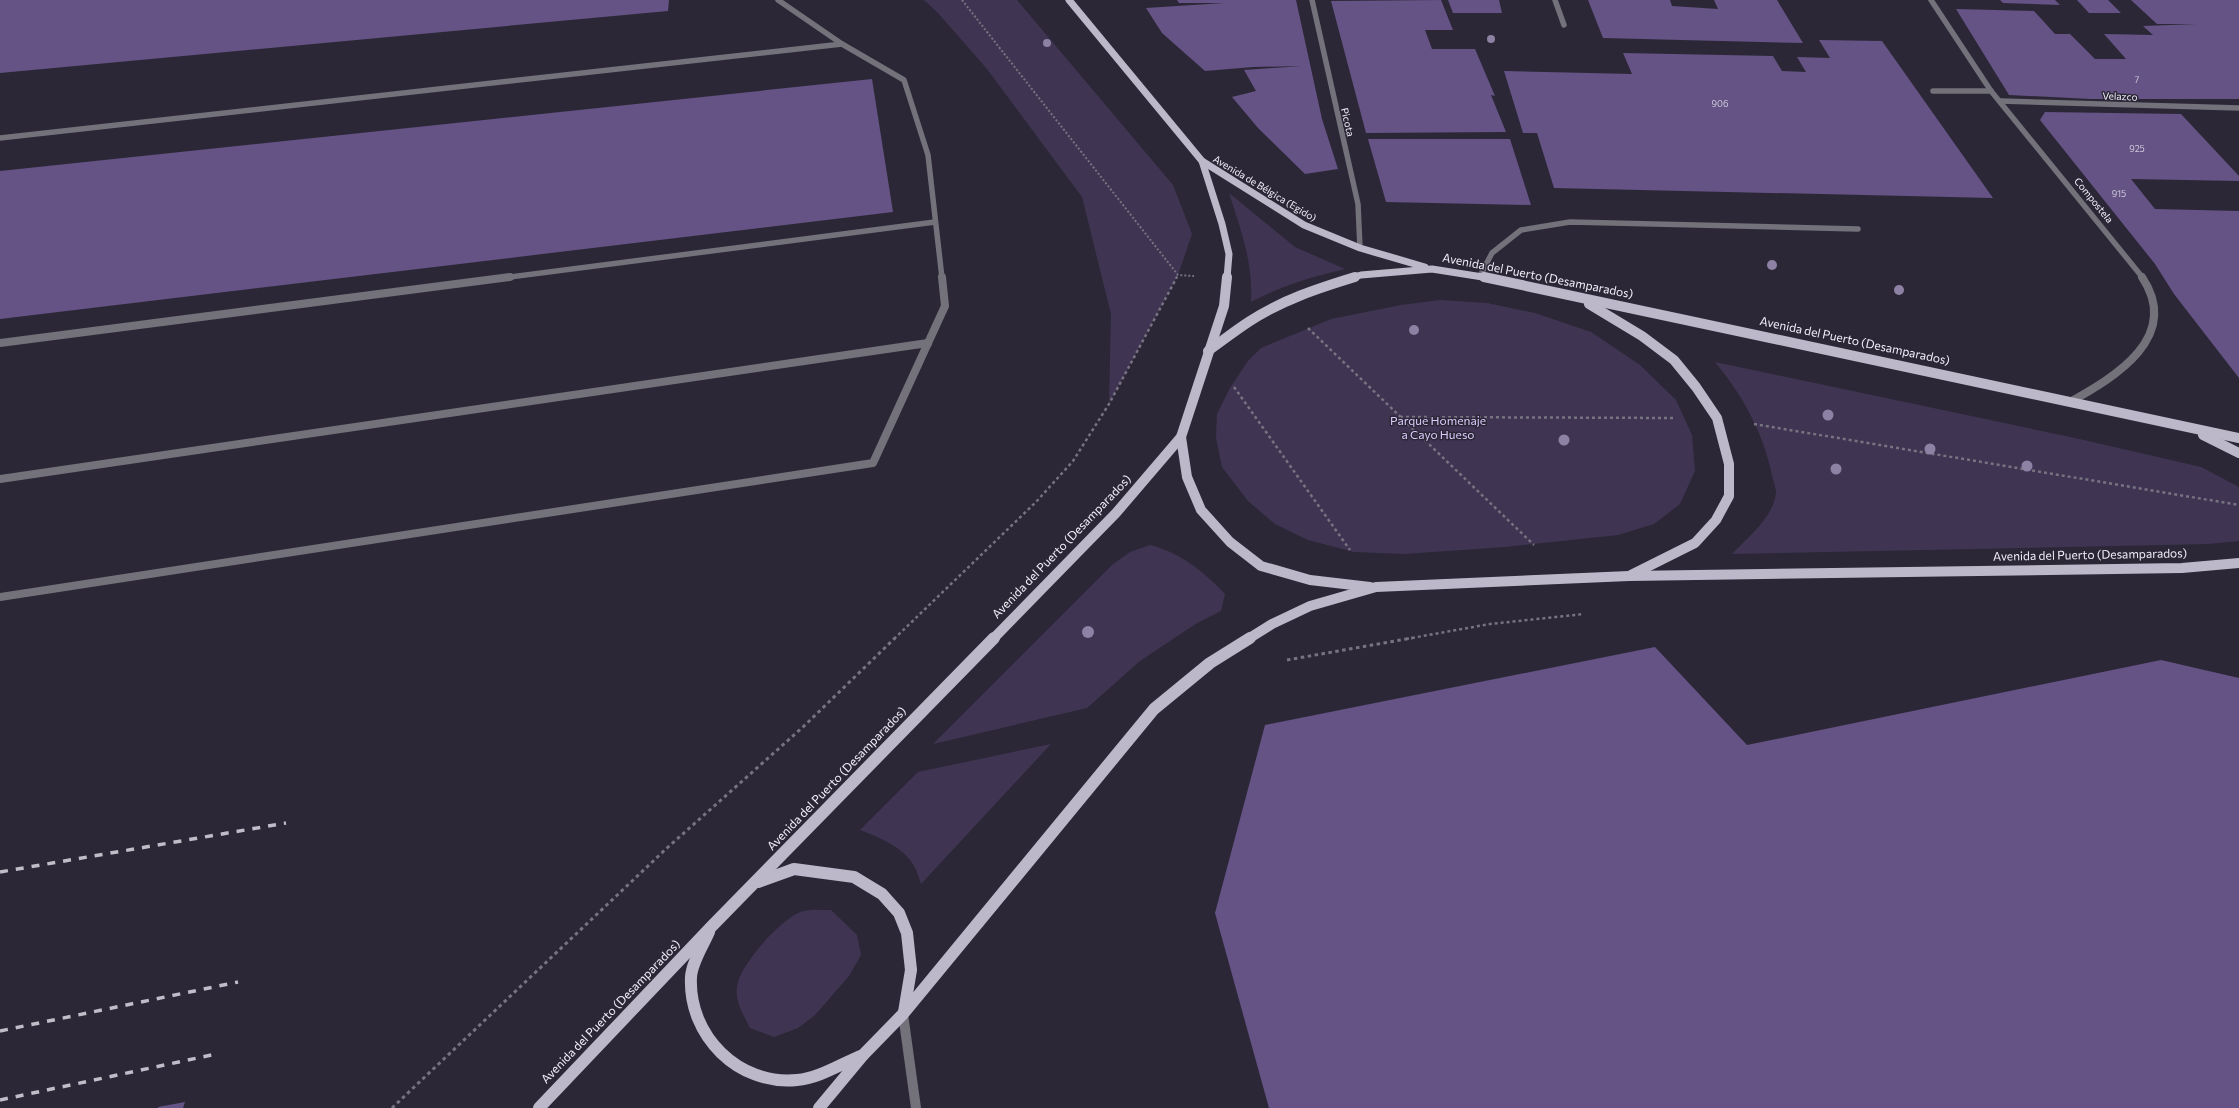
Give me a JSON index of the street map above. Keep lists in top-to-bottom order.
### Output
{
  "streets": {
    "main road": ["Avenida de Bélgica (Egido)", "Avenida del Puerto (Desamparados)"],
    "street": ["Velazco", "Picota", "Compostela"]
  },
  "crossings": [
    ["Velazco", "Compostela"],
    ["Picota", "Avenida de Bélgica (Egido)"],
    ["Avenida de Bélgica (Egido)", "Avenida del Puerto (Desamparados)"],
    ["Compostela", "Avenida del Puerto (Desamparados)"]
  ],
  "parks": ["Parque Homenaje a Cayo Hueso"],
  "house_numbers": [
    "7",
    "906",
    "925",
    "915"
  ]
}
